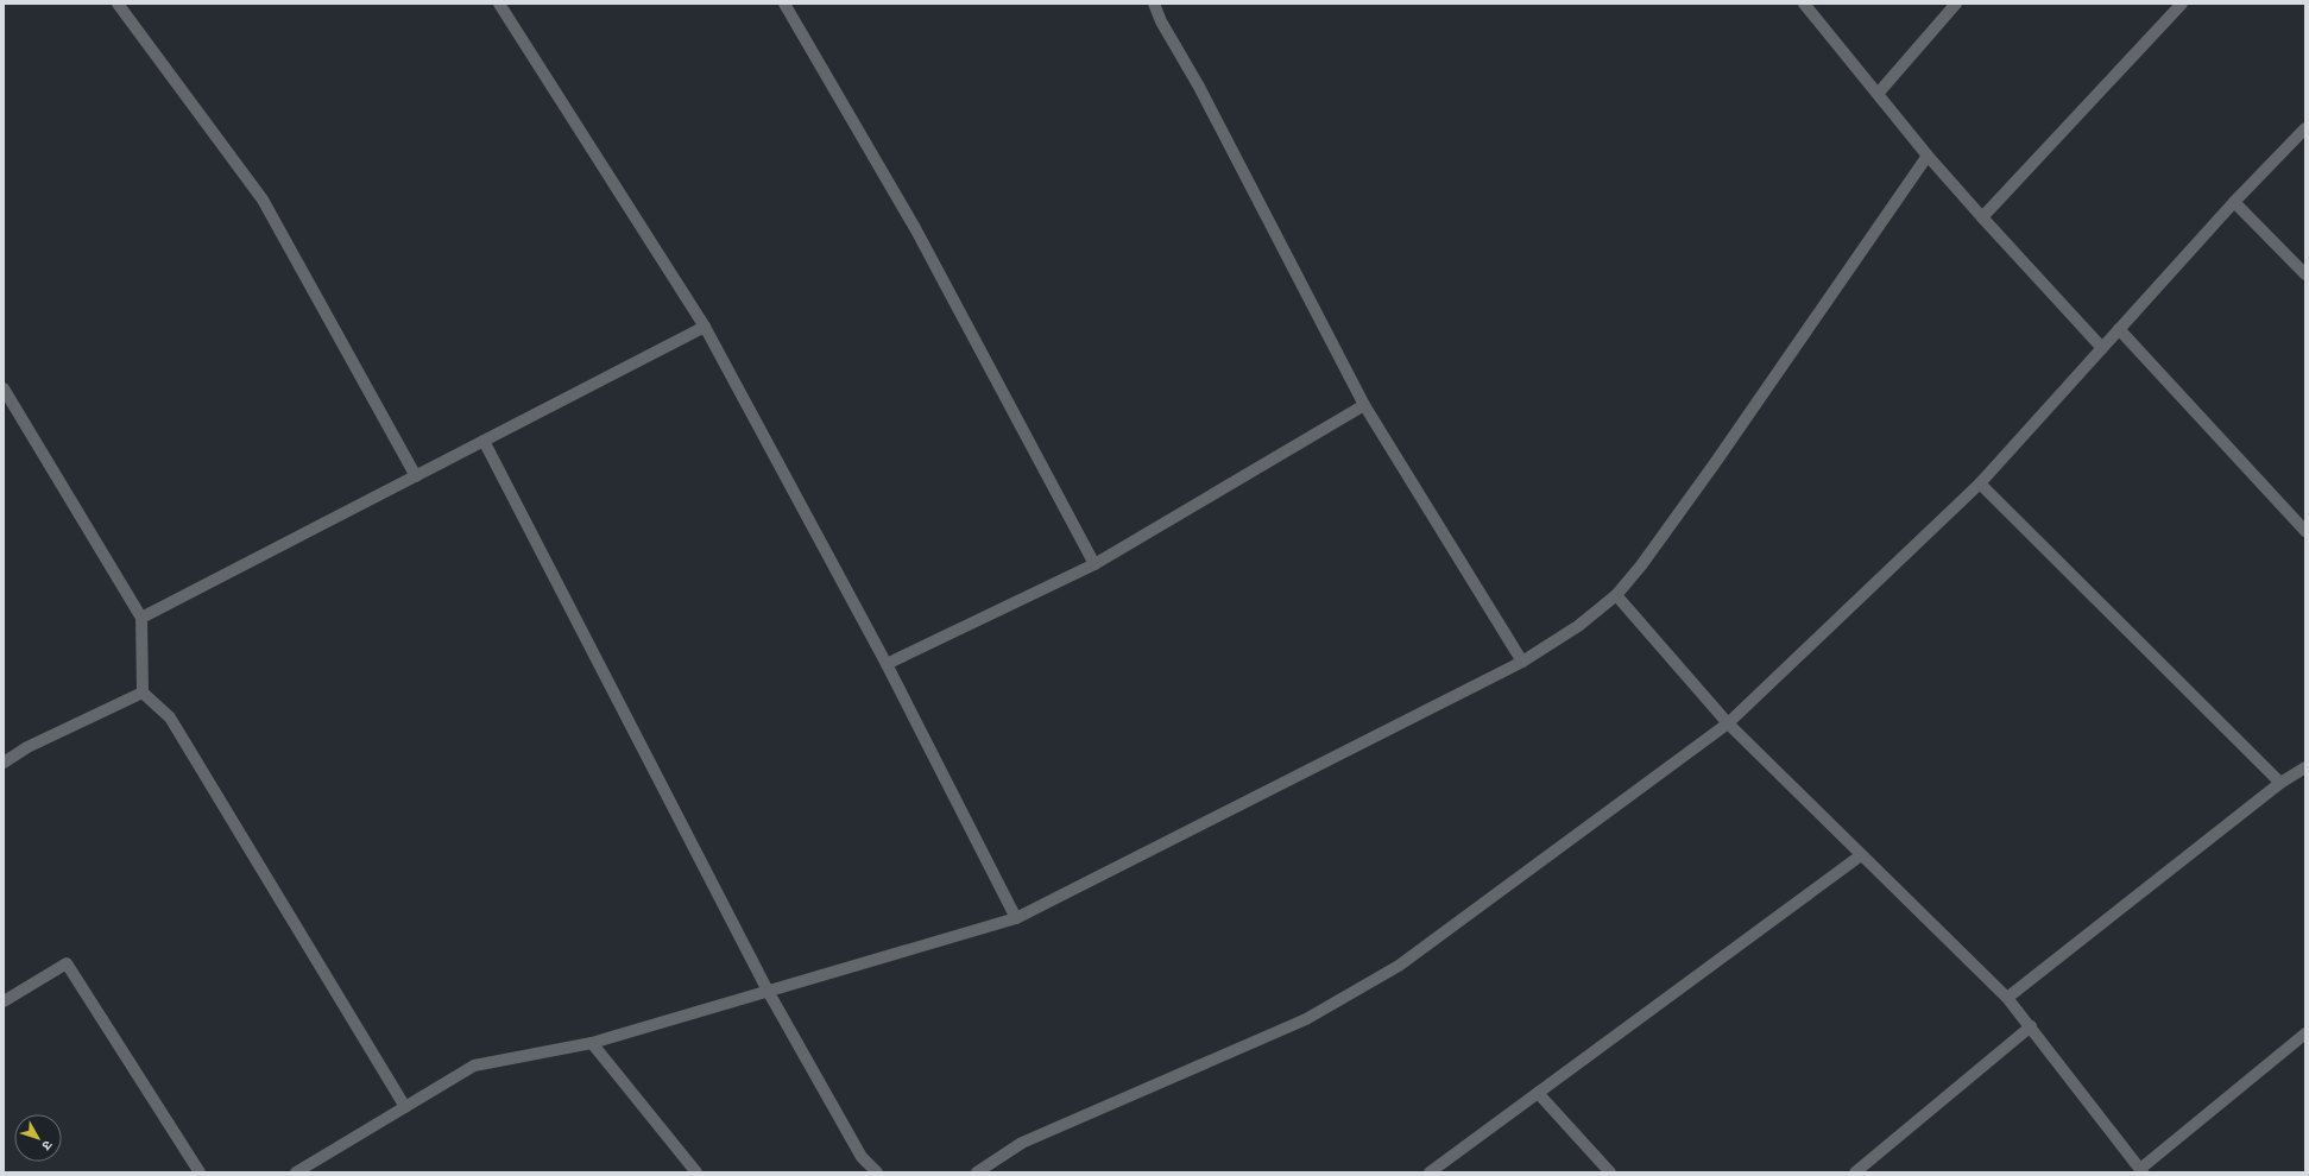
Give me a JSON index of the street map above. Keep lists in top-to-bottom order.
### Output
{
  "north": "bottom right"
}
